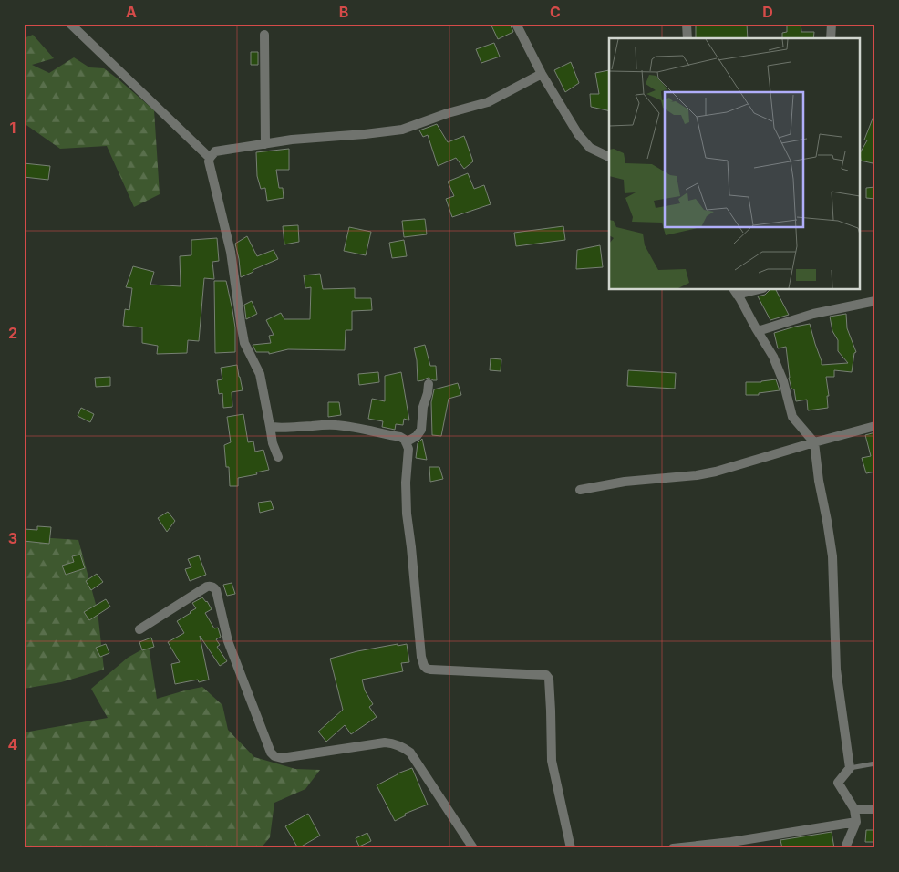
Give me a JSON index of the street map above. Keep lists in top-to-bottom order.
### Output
{
  "grid": {
    "columns": [
      "A",
      "B",
      "C",
      "D"
    ],
    "rows": [
      "1",
      "2",
      "3",
      "4"
    ]
  }
}
